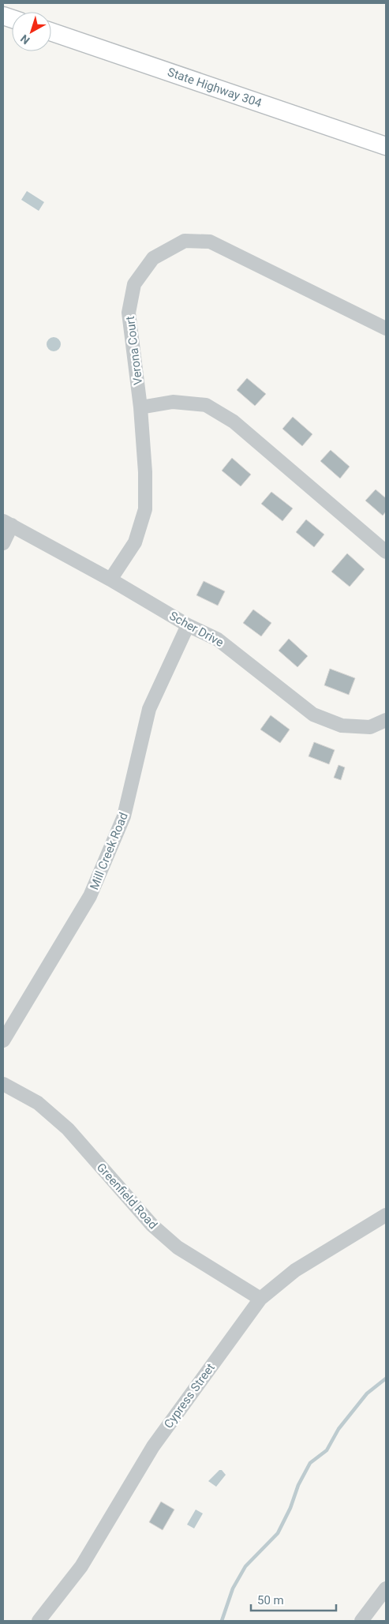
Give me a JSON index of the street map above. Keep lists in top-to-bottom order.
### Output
{
  "streets": {
    "main road": ["State Highway 304"],
    "street": [
      "Verona Court",
      "Scher Drive",
      "Mill Creek Road",
      "Greenfield Road",
      "Cypress Street"
    ]
  },
  "crossings": [
    ["Verona Court", "Scher Drive"],
    ["Scher Drive", "Mill Creek Road"],
    ["Greenfield Road", "Cypress Street"]
  ],
  "scale_bar": "50 m",
  "north": "bottom left"
}
